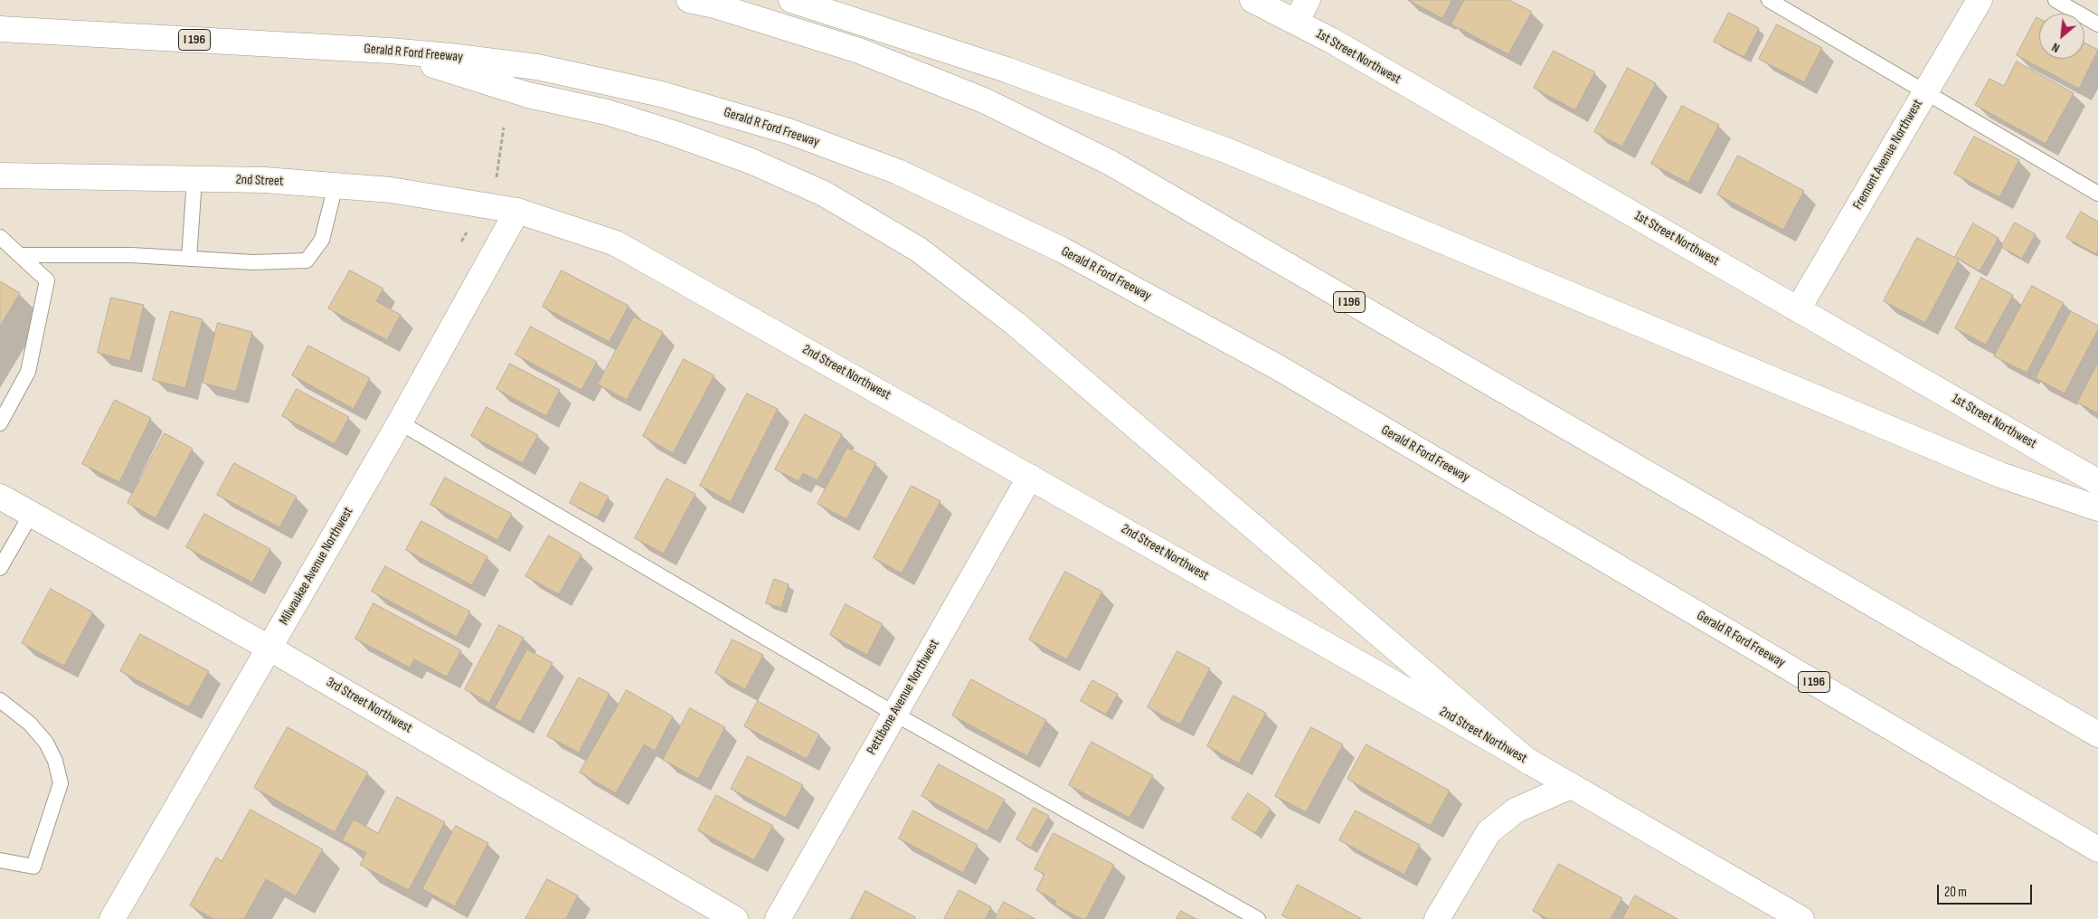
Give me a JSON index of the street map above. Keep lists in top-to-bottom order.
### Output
{
  "streets": {
    "main road": [
      "I 196",
      "Gerald R Ford Freeway",
      "1st Street Northwest",
      "Fremont Avenue Northwest",
      "2nd Street",
      "2nd Street Northwest",
      "Milwaukee Avenue Northwest",
      "Pettibone Avenue Northwest",
      "3rd Street Northwest"
    ]
  },
  "crossings": [
    ["1st Street Northwest", "Fremont Avenue Northwest"],
    ["2nd Street", "2nd Street Northwest"],
    ["2nd Street", "Milwaukee Avenue Northwest"],
    ["2nd Street Northwest", "Milwaukee Avenue Northwest"],
    ["2nd Street Northwest", "Pettibone Avenue Northwest"],
    ["Milwaukee Avenue Northwest", "3rd Street Northwest"]
  ],
  "scale_bar": "20 m",
  "north": "bottom left"
}
